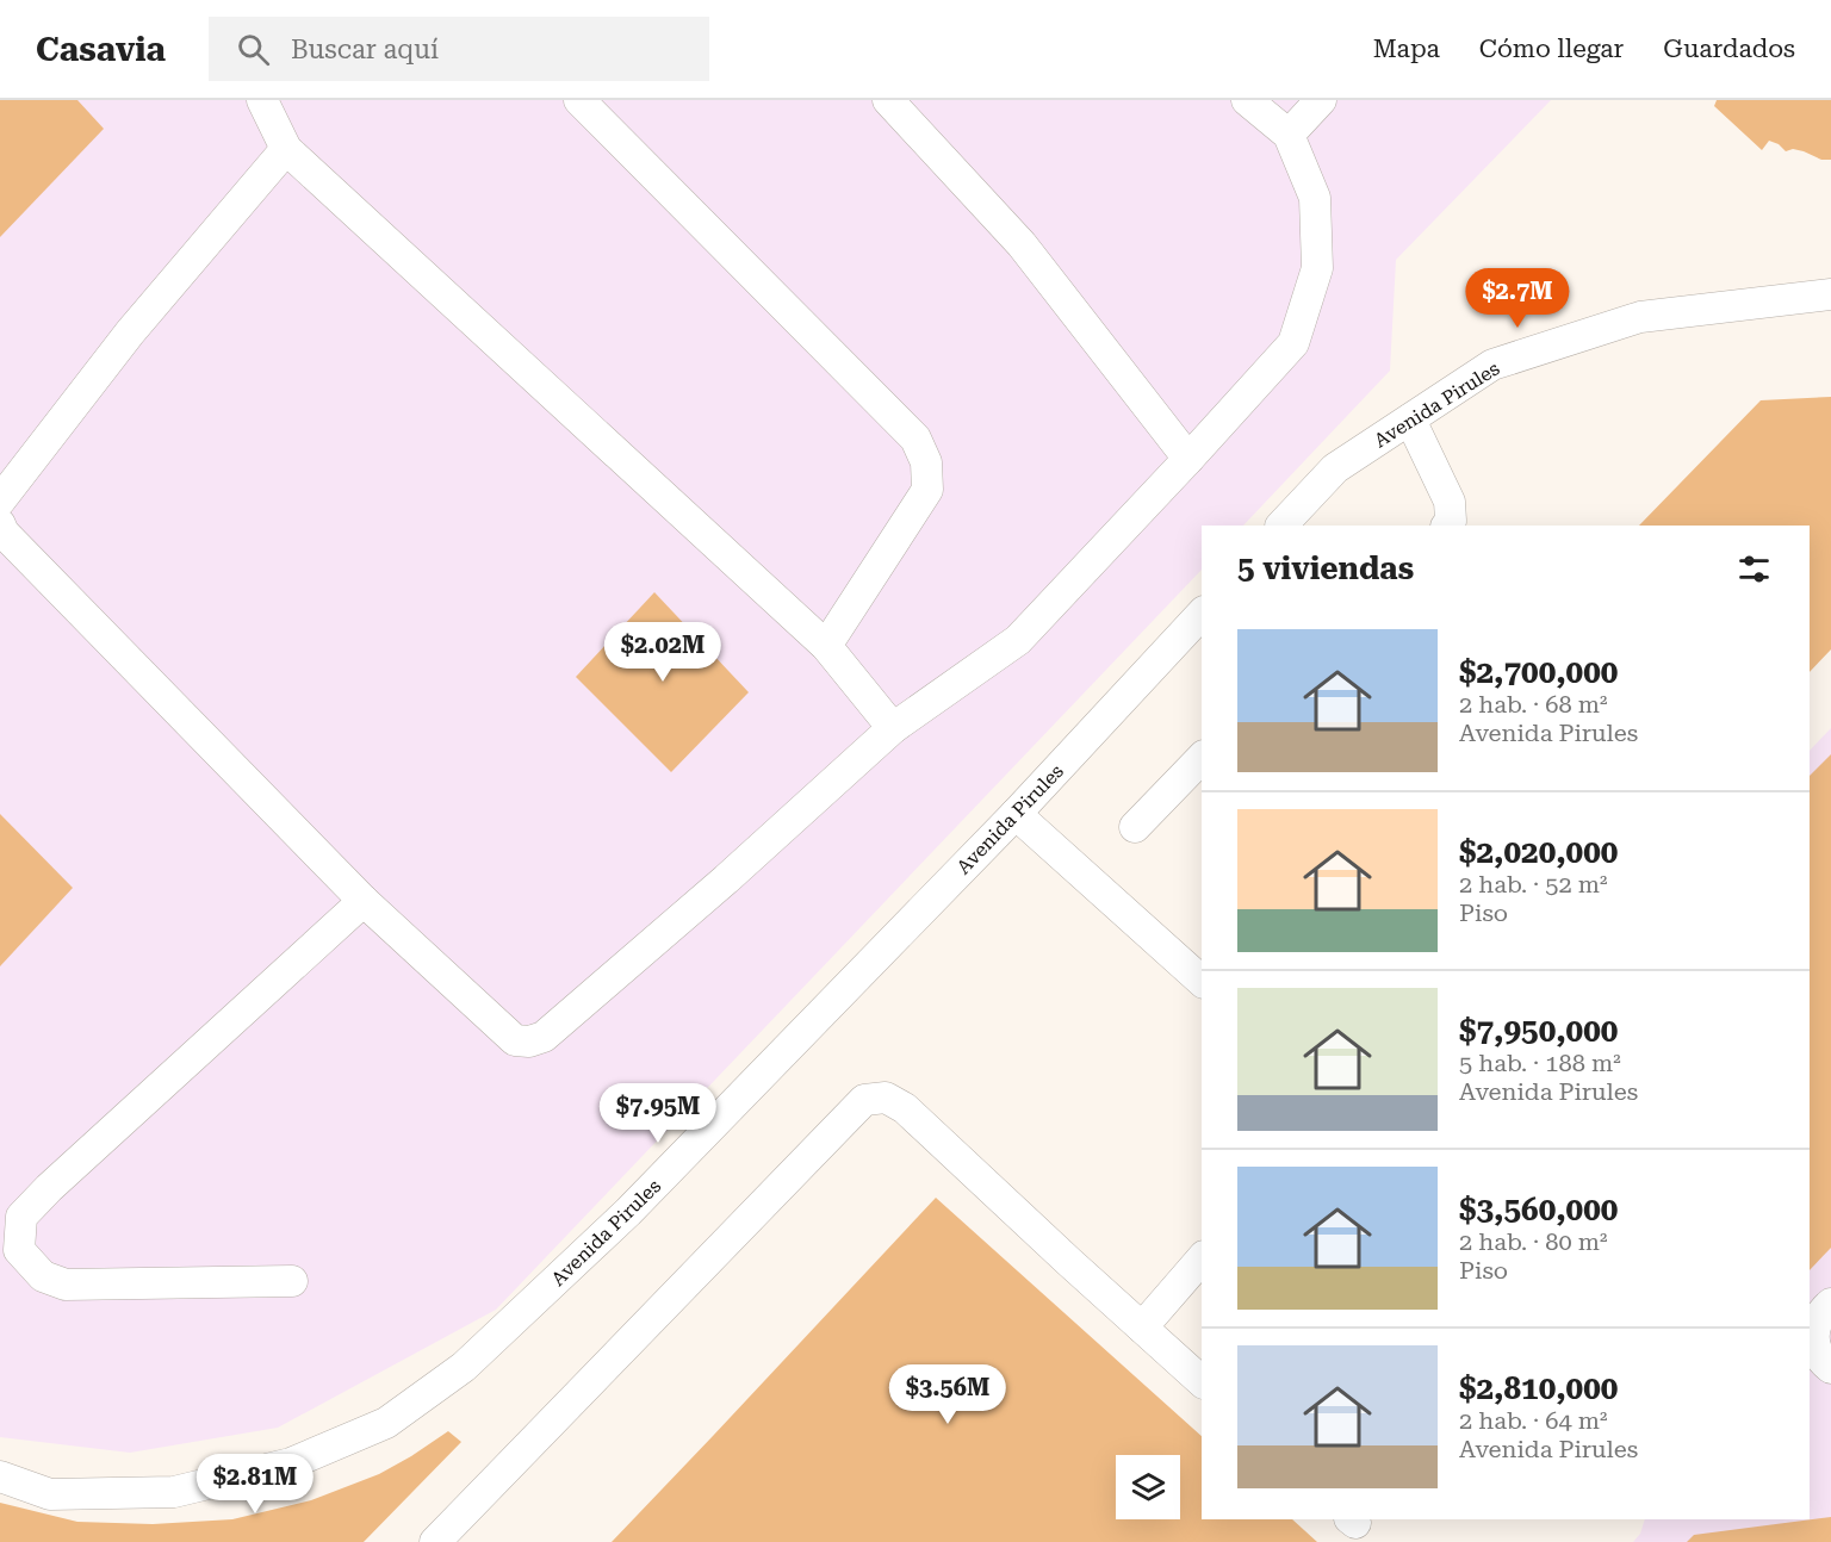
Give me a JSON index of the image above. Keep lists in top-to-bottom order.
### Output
{
  "streets": {
    "street": ["Avenida Pirules"]
  },
  "page": {
    "header": "Casavia",
    "search": "Buscar aquí",
    "nav": ["Mapa", "Cómo llegar", "Guardados"],
    "price": [
      "$2.7M",
      "$2.02M",
      "$7.95M",
      "$3.56M",
      "$2.81M"
    ],
    "heading": "5 viviendas",
    "list": [
      {
        "name": "$2,700,000",
        "note": "2 hab. · 68 m² · Avenida Pirules"
      },
      {
        "name": "$2,020,000",
        "note": "2 hab. · 52 m² · Piso"
      },
      {
        "name": "$7,950,000",
        "note": "5 hab. · 188 m² · Avenida Pirules"
      },
      {
        "name": "$3,560,000",
        "note": "2 hab. · 80 m² · Piso"
      },
      {
        "name": "$2,810,000",
        "note": "2 hab. · 64 m² · Avenida Pirules"
      }
    ]
  }
}
